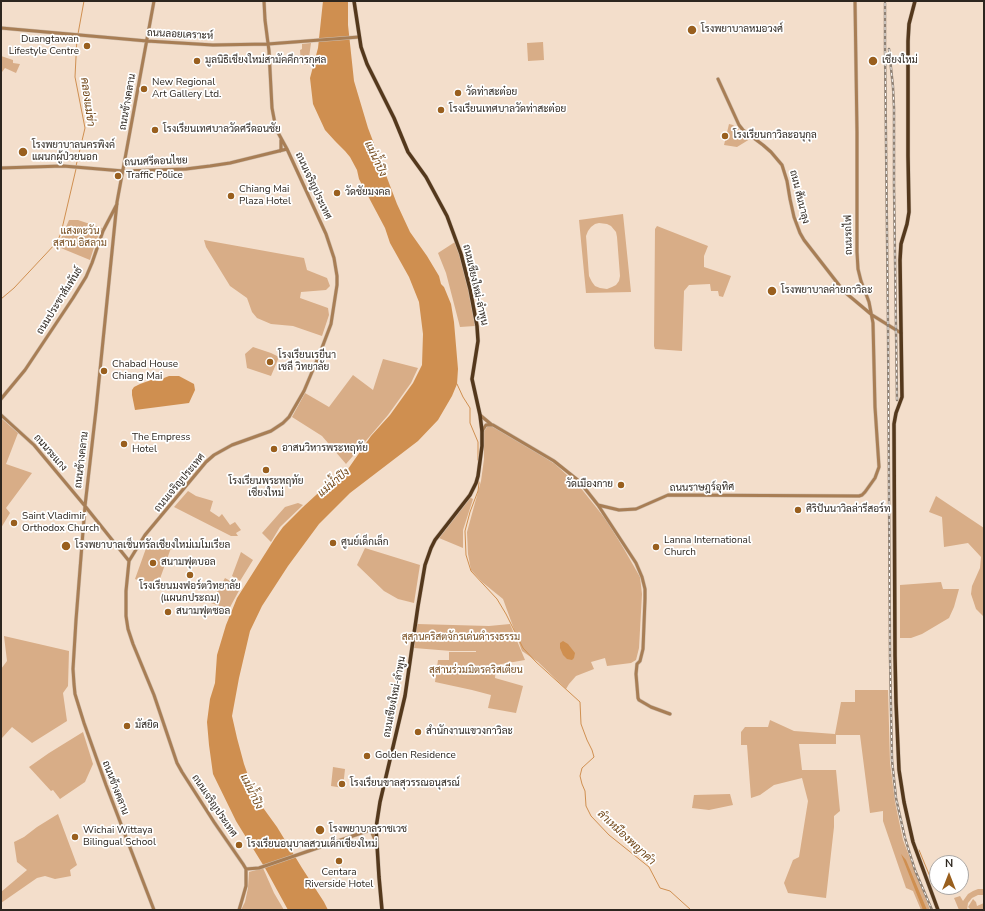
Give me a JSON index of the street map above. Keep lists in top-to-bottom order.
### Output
{
  "streets": {
    "main road": ["ถนนเชียงใหม่-ลำพูน"],
    "street": [
      "ถนนลอยเคราะห์",
      "ถนนช้างคลาน",
      "ถนนศรีดอนไชย",
      "ถนนเจริญประเทศ",
      "ถนน สันนาลุง",
      "ถนนรถไฟ",
      "ถนนประชาสัมพันธ์",
      "ถนนระแกง",
      "ถนนราษฎร์อุทิศ"
    ]
  },
  "crossings": [
    ["ถนนลอยเคราะห์", "ถนนช้างคลาน"],
    ["ถนนลอยเคราะห์", "ถนนเจริญประเทศ"],
    ["ถนนลอยเคราะห์", "ถนนเชียงใหม่-ลำพูน"],
    ["ถนนช้างคลาน", "ถนนศรีดอนไชย"],
    ["ถนนช้างคลาน", "ถนนประชาสัมพันธ์"],
    ["ถนนช้างคลาน", "ถนนระแกง"],
    ["ถนนศรีดอนไชย", "ถนนเจริญประเทศ"],
    ["ถนนเจริญประเทศ", "ถนนระแกง"],
    ["ถนน สันนาลุง", "ถนนรถไฟ"],
    ["ถนนรถไฟ", "ถนนราษฎร์อุทิศ"]
  ],
  "water": ["คลองแม่ข่า", "แม่น้ำปิง", "ลำเหมืองพญาคำ"],
  "parks": ["แสงตะวัน สุสาน อิสลาม", "สุสานคริสตจักรเด่นดำรงธรรม", "สุสานร่วมมิตรคริสเตียน"],
  "places": [
    "โรงพยาบาลหมอวงศ์",
    "Duangtawan Lifestyle Centre",
    "มูลนิธิเชียงใหม่สามัคคีการกุศล",
    "เชียงใหม่",
    "New Regional Art Gallery Ltd.",
    "วัดท่าสะต๋อย",
    "โรงเรียนเทศบาลวัดท่าสะต๋อย",
    "โรงเรียนเทศบาลวัดศรีดอนชัย",
    "โรงเรียนกาวิละอนุกุล",
    "โรงพยาบาลนครพิงค์ แผนกผู้ป่วยนอก",
    "Traffic Police",
    "วัดชัยมงคล",
    "Chiang Mai Plaza Hotel",
    "โรงพยาบาลค่ายกาวิละ",
    "โรงเรียนเรยีนา เชลี วิทยาลัย",
    "Chabad House Chiang Mai",
    "The Empress Hotel",
    "อาสนวิหารพระหฤทัย",
    "โรงเรียนพระหฤทัย เชียงใหม่",
    "วัดเมืองกาย",
    "ศิริปันนาวิลล่ารีสอร์ท",
    "Saint Vladimir Orthodox Church",
    "ศูนย์เด็กเล็ก",
    "โรงพยาบาลเซ็นทรัลเชียงใหม่เมโมเรียล",
    "Lanna International Church",
    "สนามฟุตบอล",
    "โรงเรียนมงฟอร์ตวิทยาลัย (แผนกประถม)",
    "สนามฟุตซอล",
    "มัสยิด",
    "สำนักงานแขวงกาวิละ",
    "Golden Residence",
    "โรงเรียนขาลสุวรรณอนุสรณ์",
    "โรงพยาบาลราชเวช",
    "Wichai Wittaya Bilingual School",
    "โรงเรียนอนุบาลสวนเด็กเชียงใหม่",
    "Centara Riverside Hotel"
  ],
  "north": "top"
}
